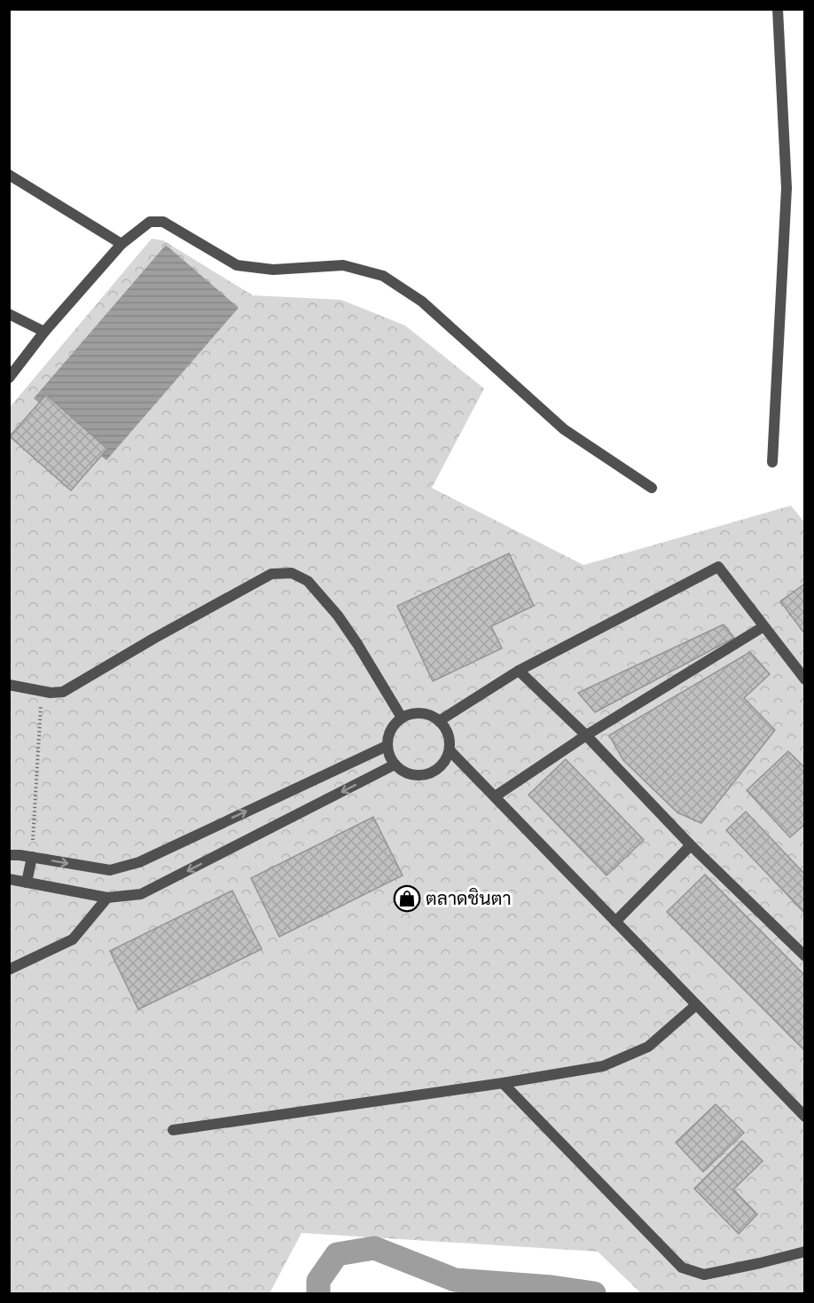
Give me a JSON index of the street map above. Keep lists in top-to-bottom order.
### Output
{
  "places": {
    "shop": ["ตลาดชินตา"]
  }
}
